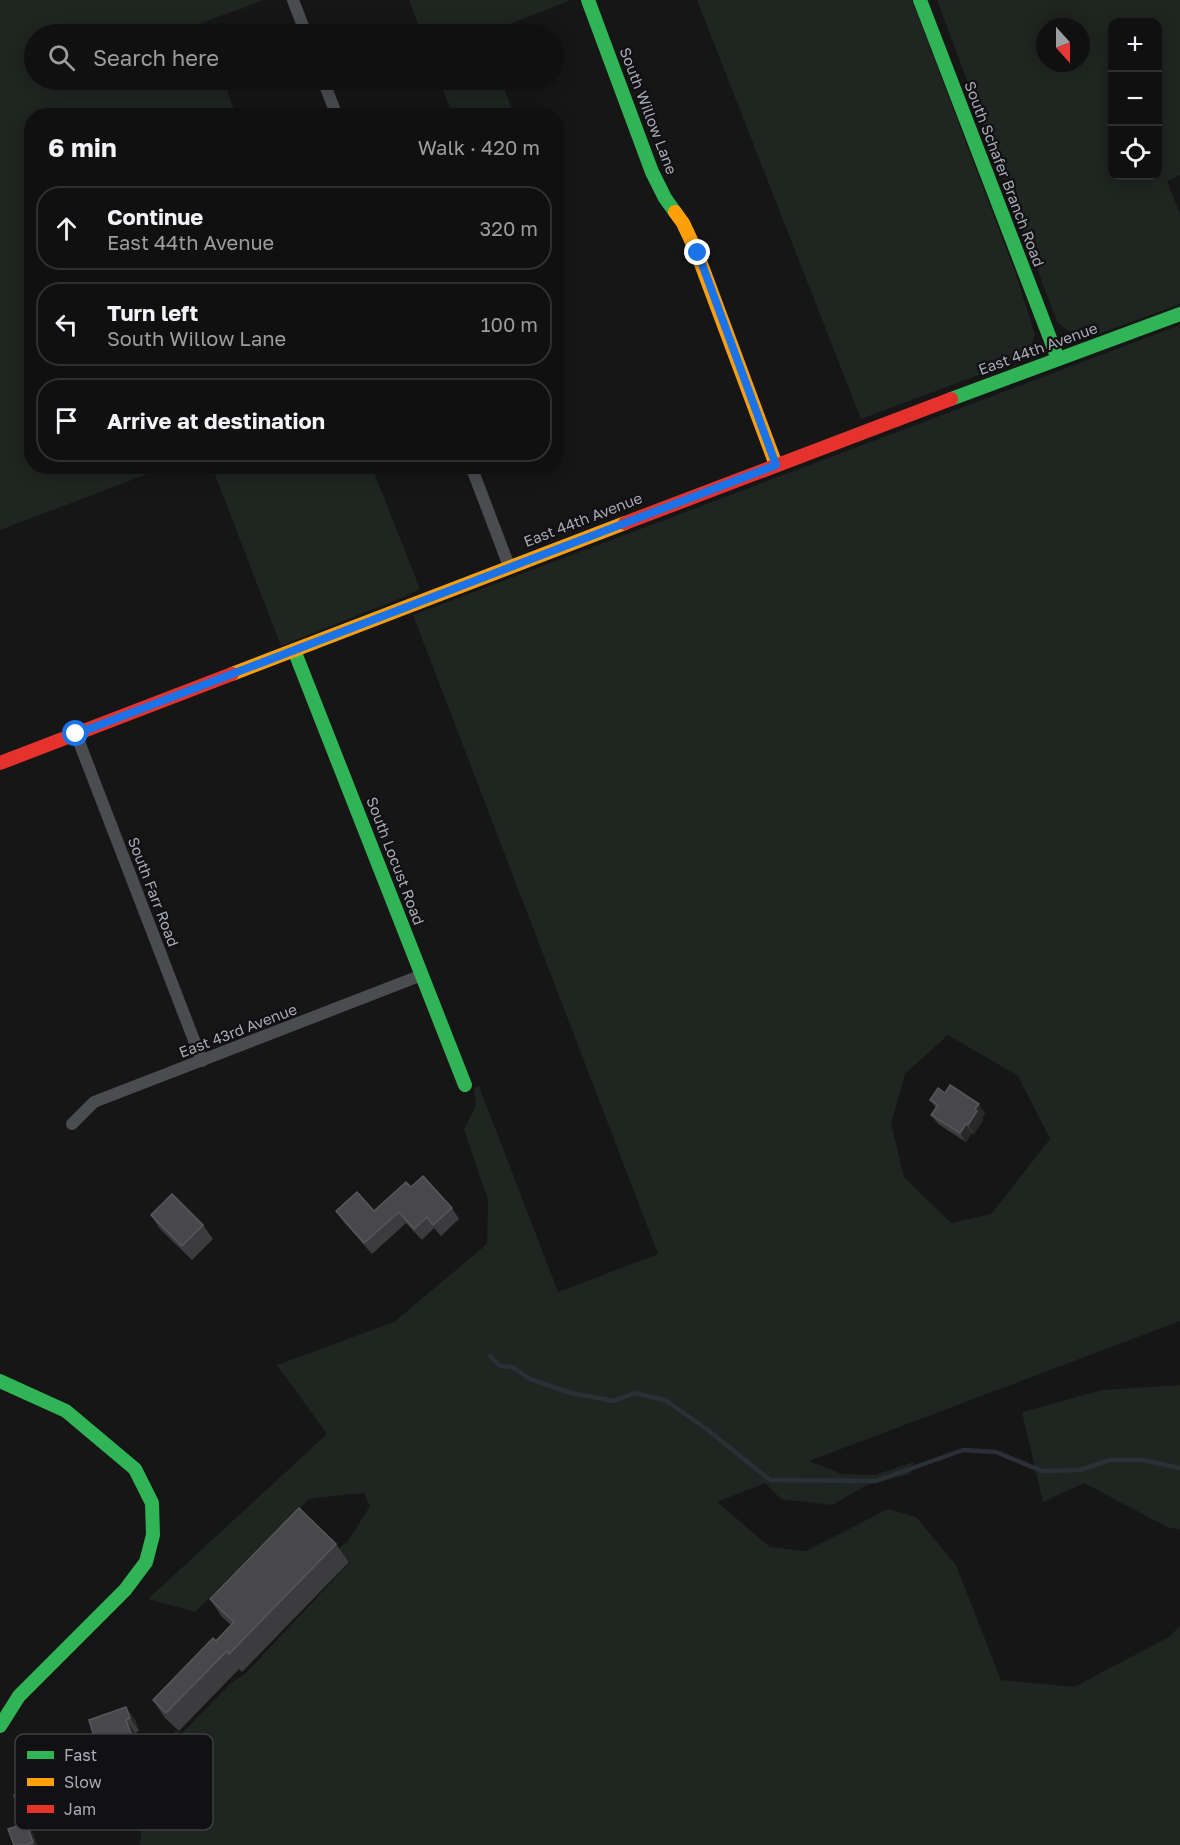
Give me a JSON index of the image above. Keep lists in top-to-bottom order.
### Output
{
  "streets": {
    "street": [
      "South Willow Lane",
      "South Schafer Branch Road",
      "East 44th Avenue",
      "South Locust Road",
      "South Farr Road",
      "East 43rd Avenue"
    ]
  },
  "crossings": [
    ["South Willow Lane", "East 44th Avenue"],
    ["South Schafer Branch Road", "East 44th Avenue"],
    ["East 44th Avenue", "South Locust Road"],
    ["East 44th Avenue", "South Farr Road"],
    ["South Locust Road", "East 43rd Avenue"],
    ["South Farr Road", "East 43rd Avenue"]
  ],
  "legend": ["Fast", "Slow", "Jam"],
  "north": "bottom",
  "page": {
    "map_buttons": ["+", "−"],
    "search": "Search here",
    "heading": ["6 min", "Walk · 420 m"],
    "list": [
      ["Continue", "East 44th Avenue", "320 m"],
      ["Turn left", "South Willow Lane", "100 m"],
      "Arrive at destination"
    ]
  }
}
